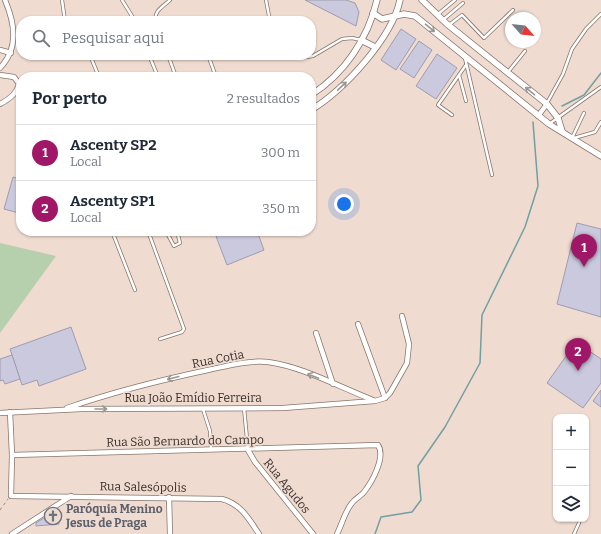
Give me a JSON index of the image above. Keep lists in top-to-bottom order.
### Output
{
  "streets": {
    "street": [
      "Rua Cotia",
      "Rua João Emídio Ferreira",
      "Rua São Bernardo do Campo",
      "Rua Agudos",
      "Rua Salesópolis"
    ]
  },
  "crossings": [
    ["Rua Cotia", "Rua João Emídio Ferreira"],
    ["Rua São Bernardo do Campo", "Rua Agudos"]
  ],
  "one_way": ["Rua Cotia", "Rua João Emídio Ferreira"],
  "places": {
    "church": ["Paróquia Menino Jesus de Praga"]
  },
  "north": "bottom right",
  "page": {
    "search": "Pesquisar aqui",
    "heading": ["Por perto", "2 resultados"],
    "list": [
      {
        "mark": "1",
        "name": "Ascenty SP2",
        "note": "Local",
        "value": "300 m"
      },
      {
        "mark": "2",
        "name": "Ascenty SP1",
        "note": "Local",
        "value": "350 m"
      }
    ],
    "pins": ["1", "2"],
    "map_buttons": ["+", "−"]
  }
}
